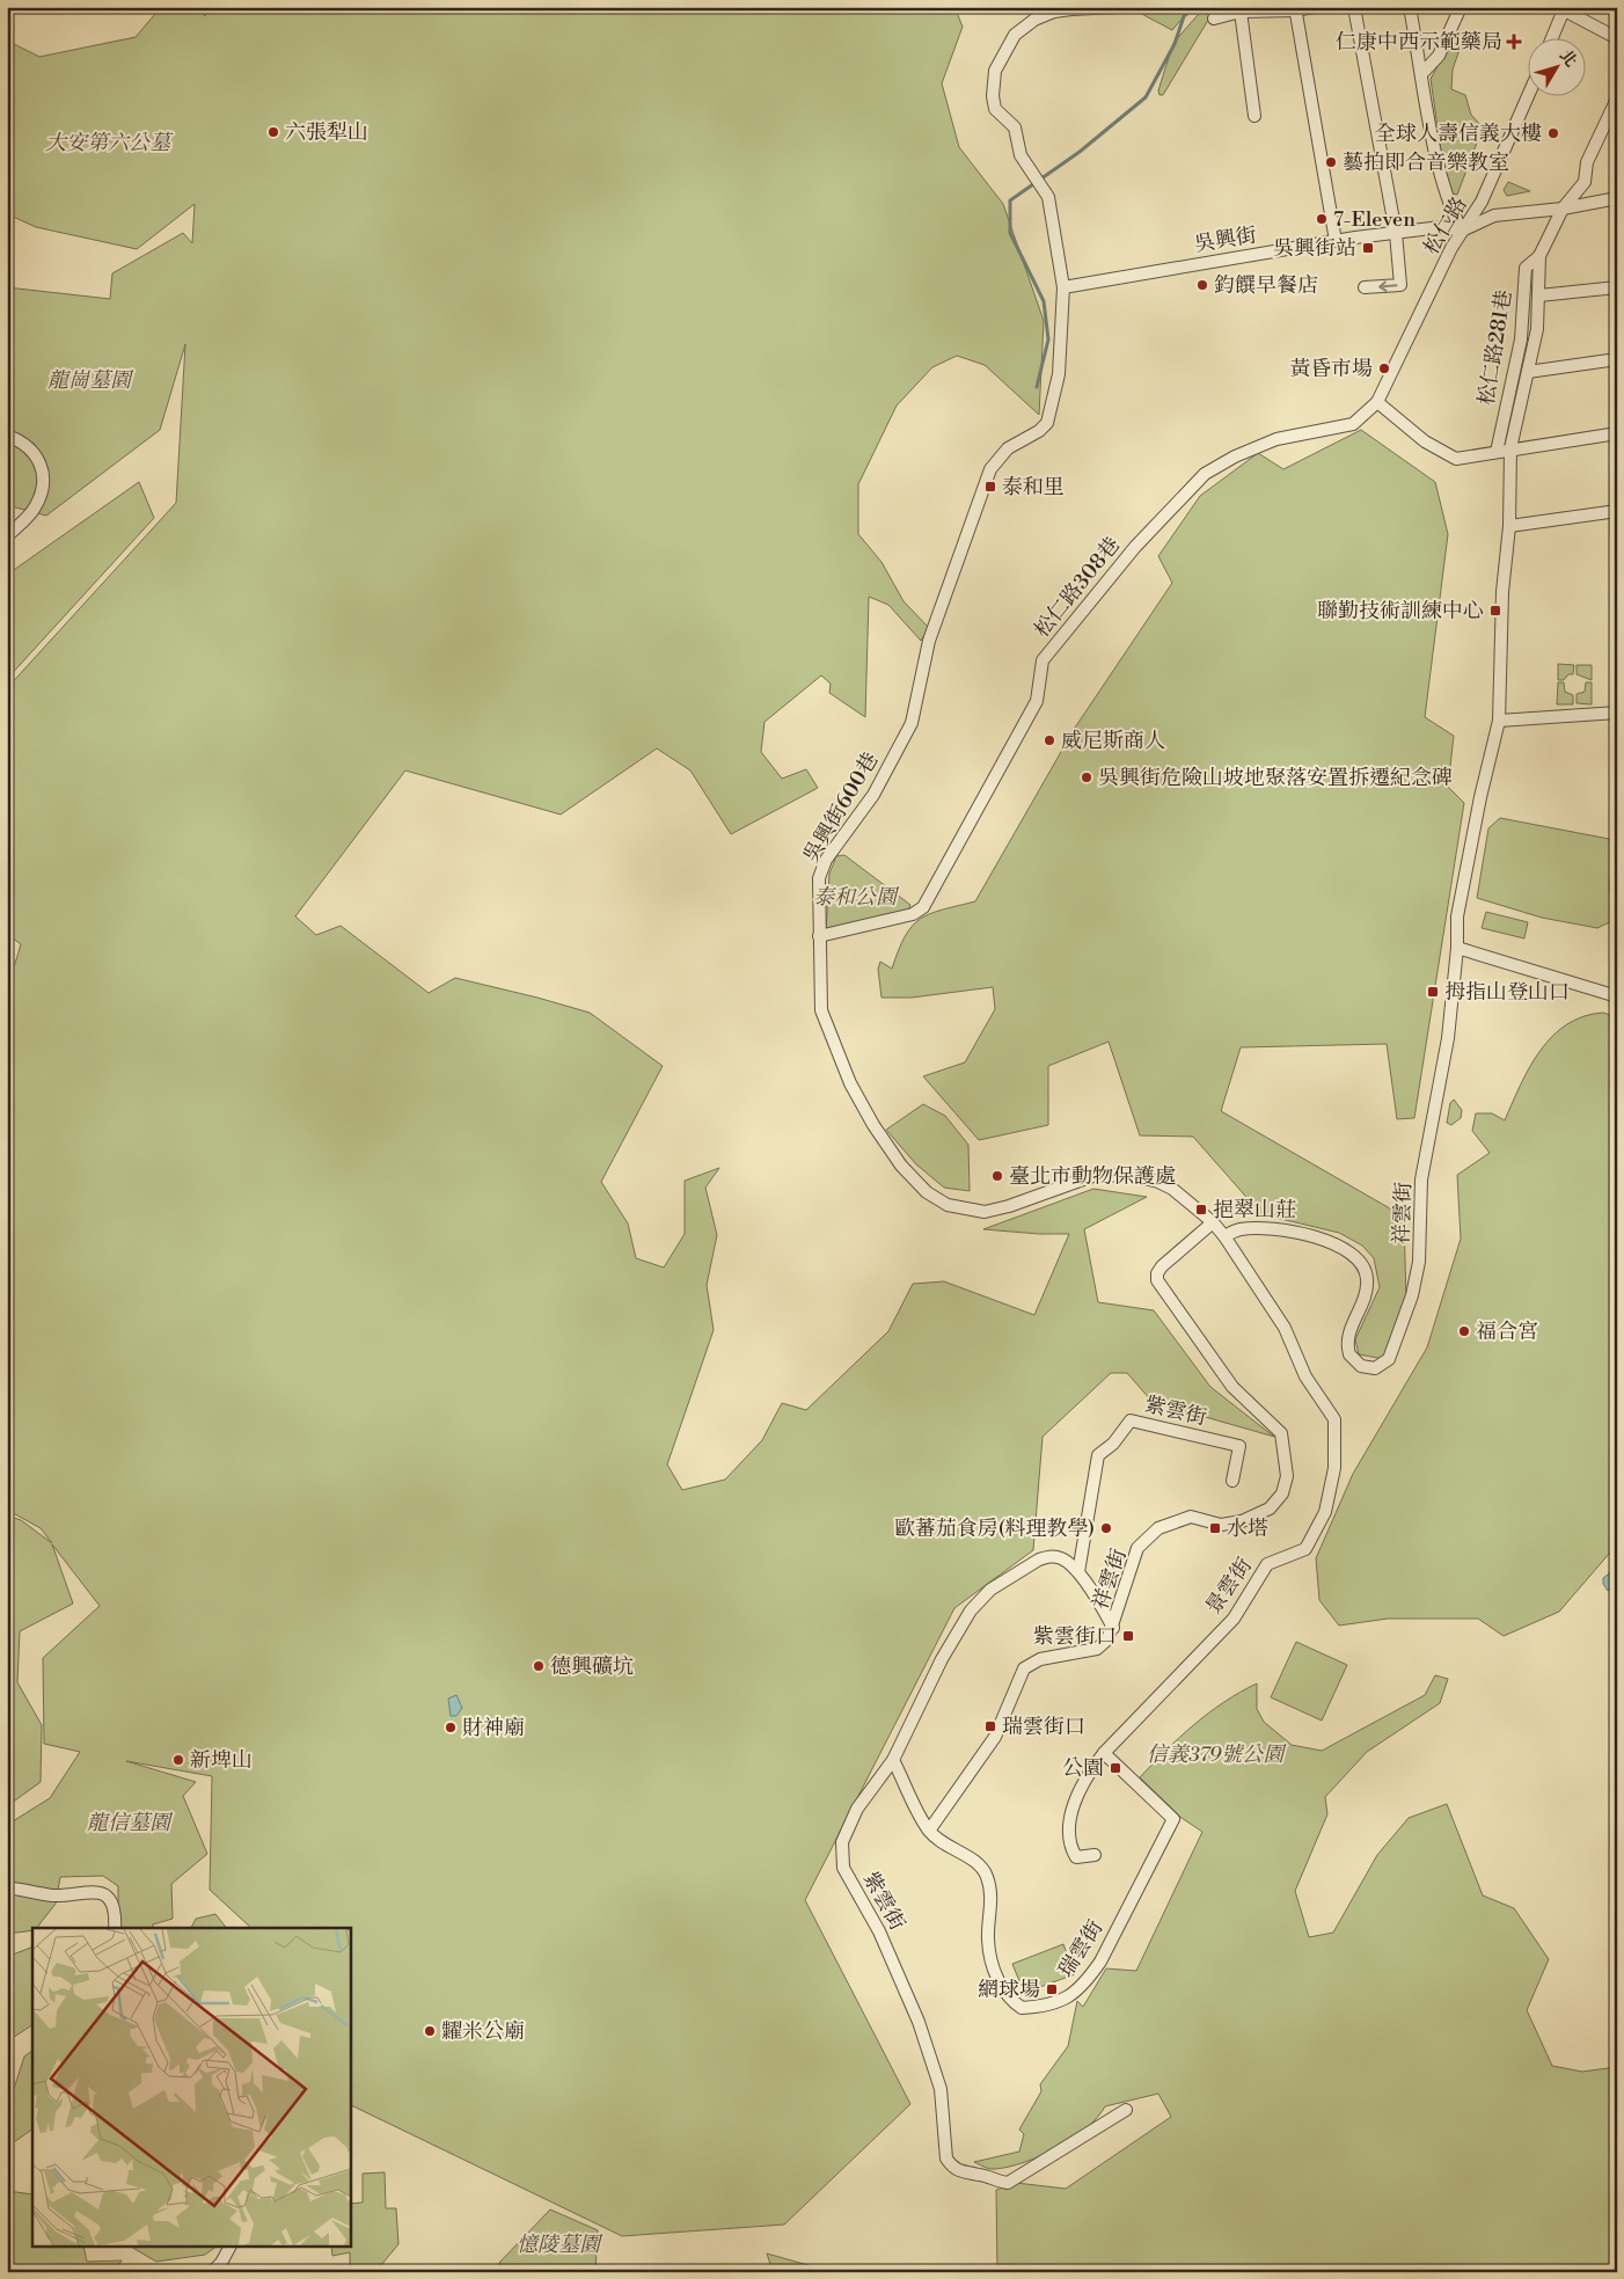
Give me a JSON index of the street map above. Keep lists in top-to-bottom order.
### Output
{
  "streets": {
    "street": [
      "松仁路",
      "吳興街",
      "松仁路281巷",
      "松仁路308巷",
      "吳興街600巷",
      "祥雲街",
      "紫雲街",
      "景雲街",
      "瑞雲街"
    ]
  },
  "crossings": [
    ["松仁路", "吳興街"],
    ["松仁路", "松仁路308巷"],
    ["吳興街", "松仁路281巷"],
    ["吳興街", "吳興街600巷"],
    ["松仁路281巷", "祥雲街"],
    ["松仁路308巷", "吳興街600巷"],
    ["吳興街600巷", "祥雲街"],
    ["吳興街600巷", "景雲街"],
    ["祥雲街", "紫雲街"],
    ["祥雲街", "景雲街"],
    ["祥雲街", "瑞雲街"],
    ["紫雲街", "瑞雲街"],
    ["景雲街", "瑞雲街"]
  ],
  "parks": [
    "大安第六公墓",
    "龍崗墓園",
    "泰和公園",
    "信義379號公園",
    "龍信墓園",
    "憶陵墓園"
  ],
  "places": {
    "health": ["仁康中西示範藥局"],
    "other": [
      "六張犁山",
      "全球人壽信義大樓",
      "藝拍即合音樂教室",
      "7-Eleven",
      "鈞饌早餐店",
      "黃昏市場",
      "威尼斯商人",
      "吳興街危險山坡地聚落安置拆遷紀念碑",
      "臺北市動物保護處",
      "福合宮",
      "歐蕃茄食房(料理教學)",
      "德興礦坑",
      "財神廟",
      "新埤山",
      "糶米公廟"
    ],
    "transit": [
      "吳興街站",
      "泰和里",
      "聯勤技術訓練中心",
      "拇指山登山口",
      "挹翠山莊",
      "水塔",
      "紫雲街口",
      "瑞雲街口",
      "公園",
      "網球場"
    ]
  },
  "north": "top right"
}
